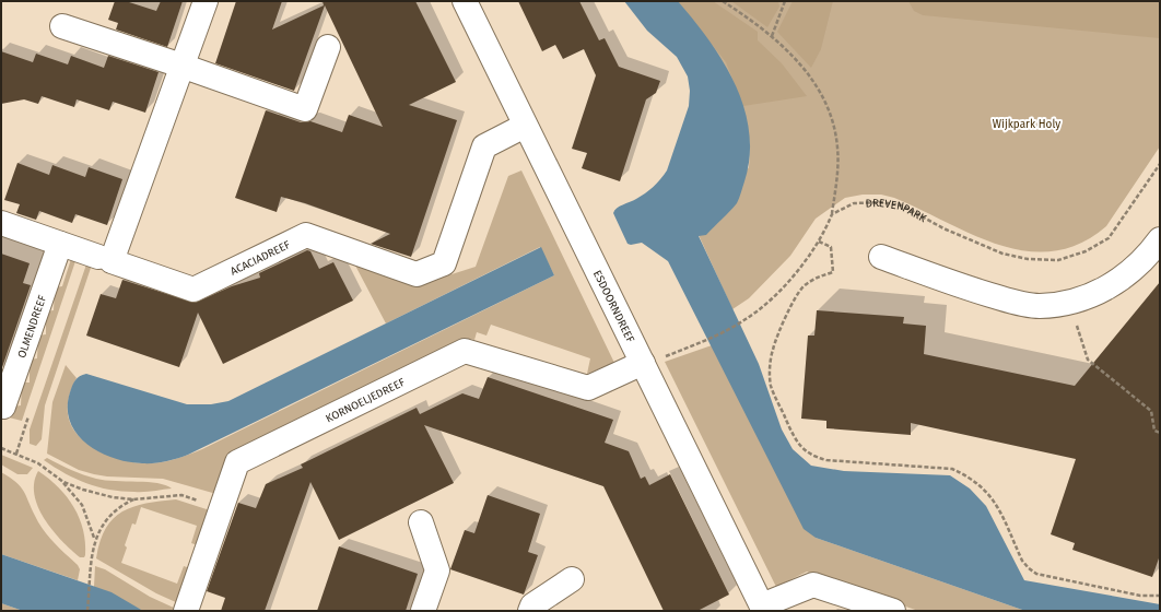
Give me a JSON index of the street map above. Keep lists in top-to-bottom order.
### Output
{
  "streets": {
    "street": [
      "ACACIADREEF",
      "ESDOORNDREEF",
      "OLMENDREEF",
      "KORNOELJEDREEF"
    ],
    "path": ["DREVENPARK"]
  },
  "crossings": [
    ["ACACIADREEF", "ESDOORNDREEF"],
    ["ESDOORNDREEF", "KORNOELJEDREEF"]
  ],
  "parks": ["Wijkpark Holy"]
}
